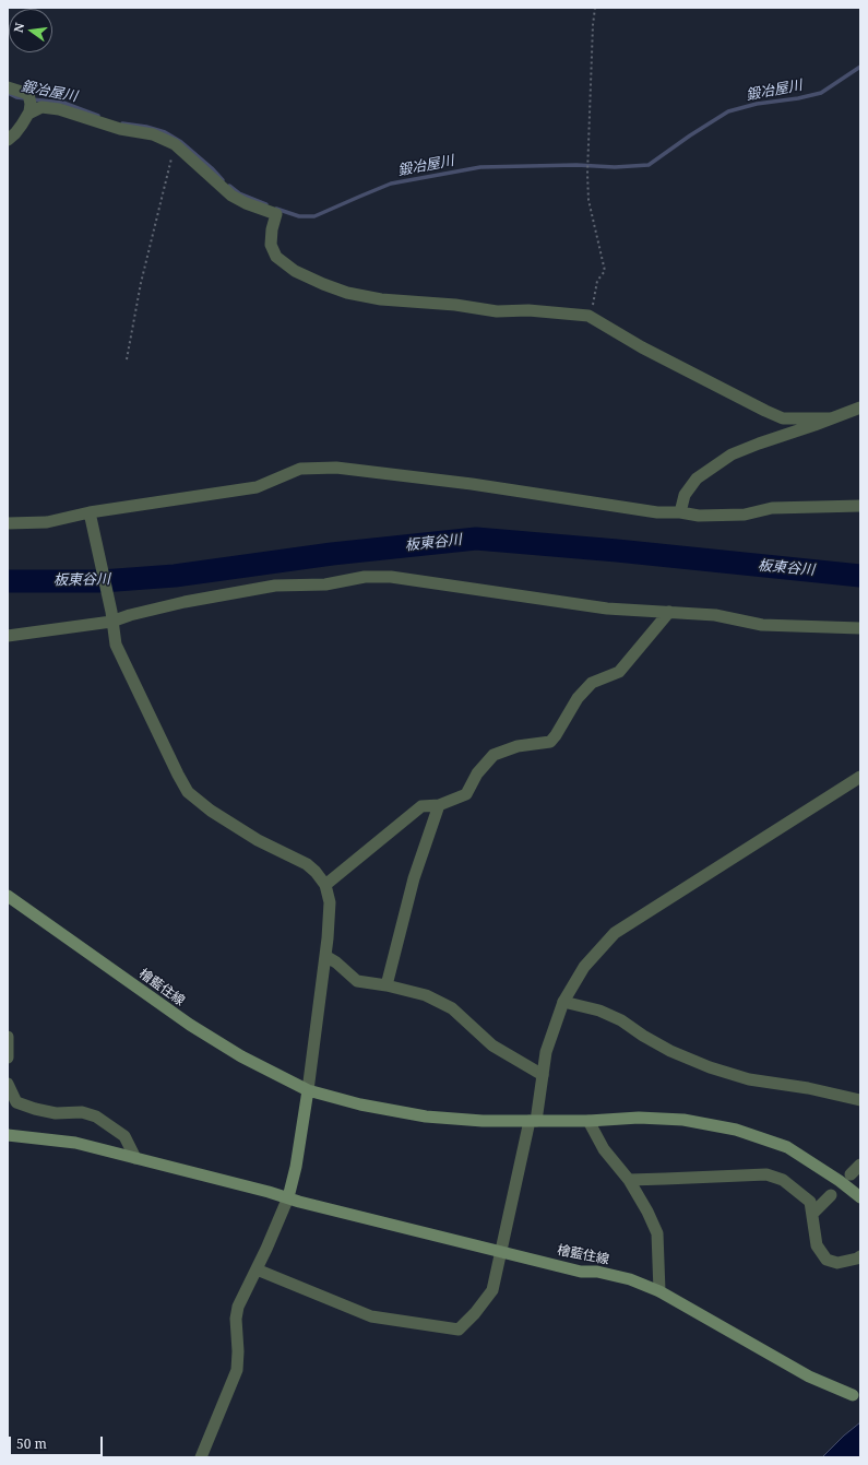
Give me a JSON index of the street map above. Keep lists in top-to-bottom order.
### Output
{
  "streets": {
    "main road": ["檜藍住線"]
  },
  "water": ["鍛冶屋川", "板東谷川"],
  "scale_bar": "50 m",
  "north": "left"
}
